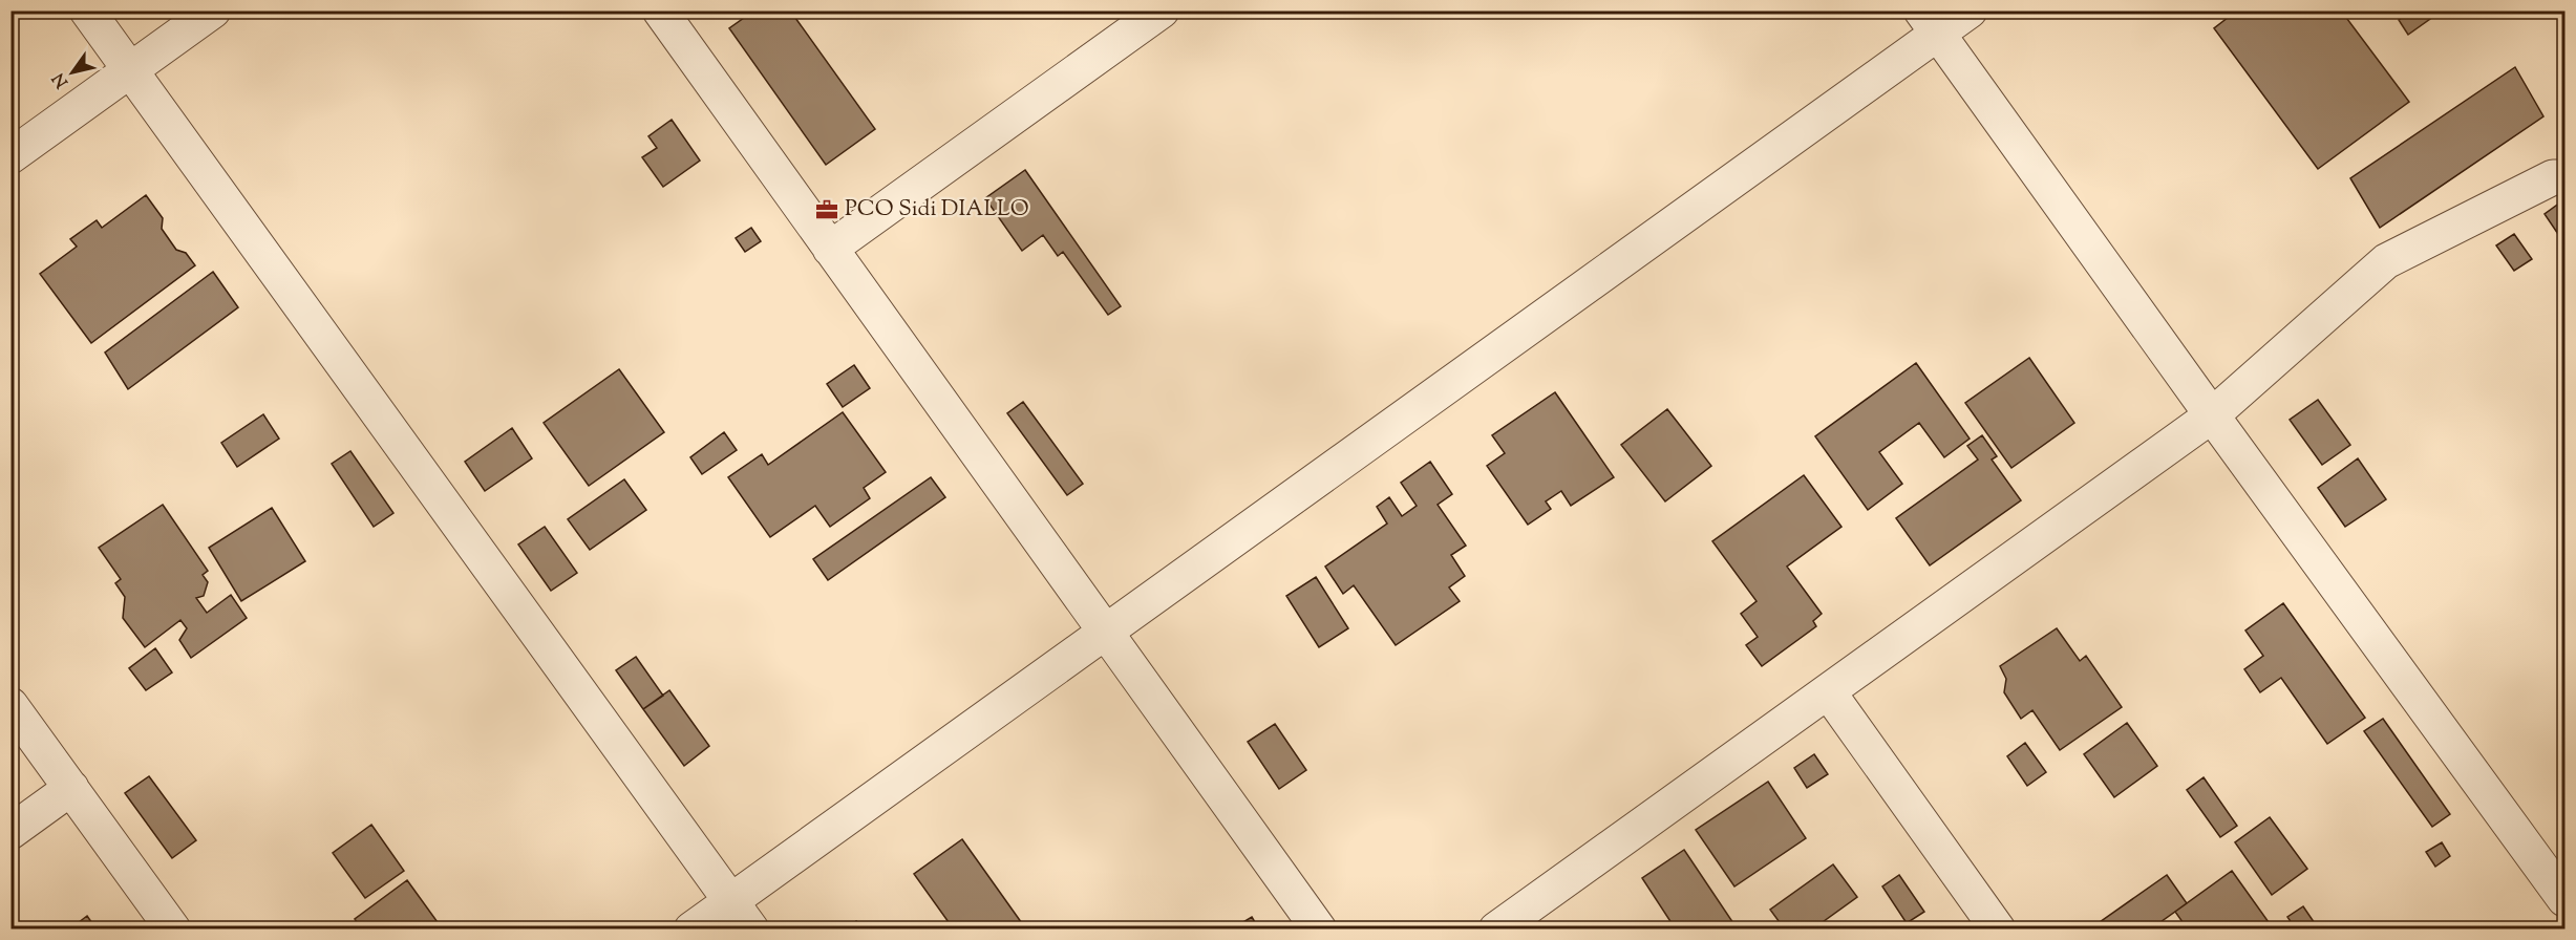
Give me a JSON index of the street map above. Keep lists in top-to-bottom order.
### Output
{
  "places": {
    "office": ["PCO Sidi DIALLO"]
  },
  "north": "bottom left"
}
